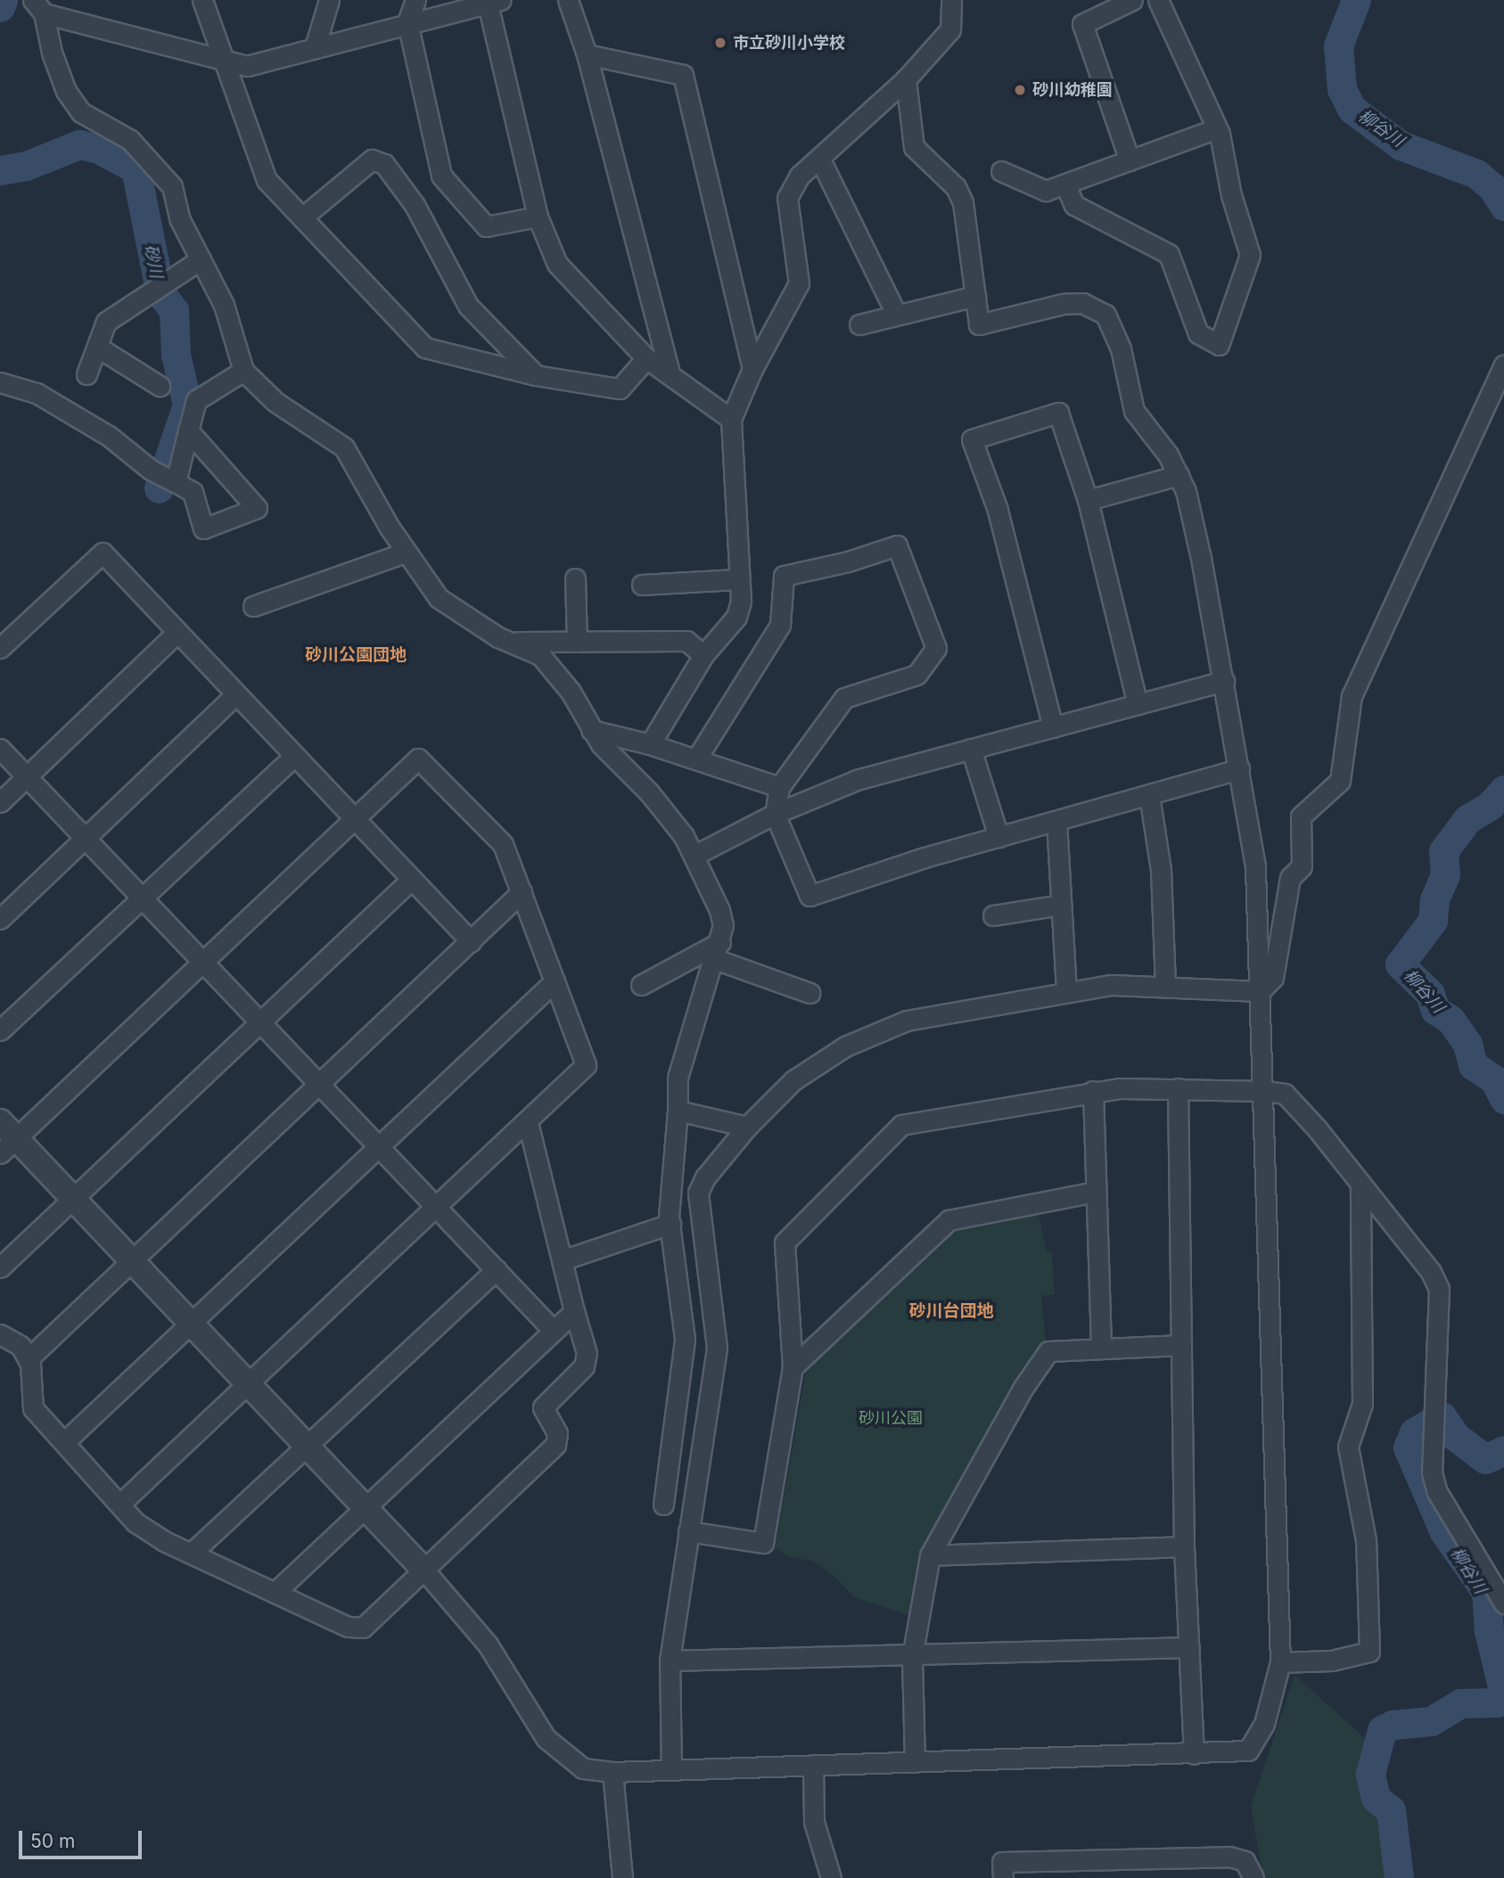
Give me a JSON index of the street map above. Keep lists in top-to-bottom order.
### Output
{
  "districts": ["砂川公園団地", "砂川台団地"],
  "water": ["柳谷川", "砂川"],
  "parks": ["砂川公園"],
  "places": ["市立砂川小学校", "砂川幼稚園"],
  "scale_bar": "50 m"
}
